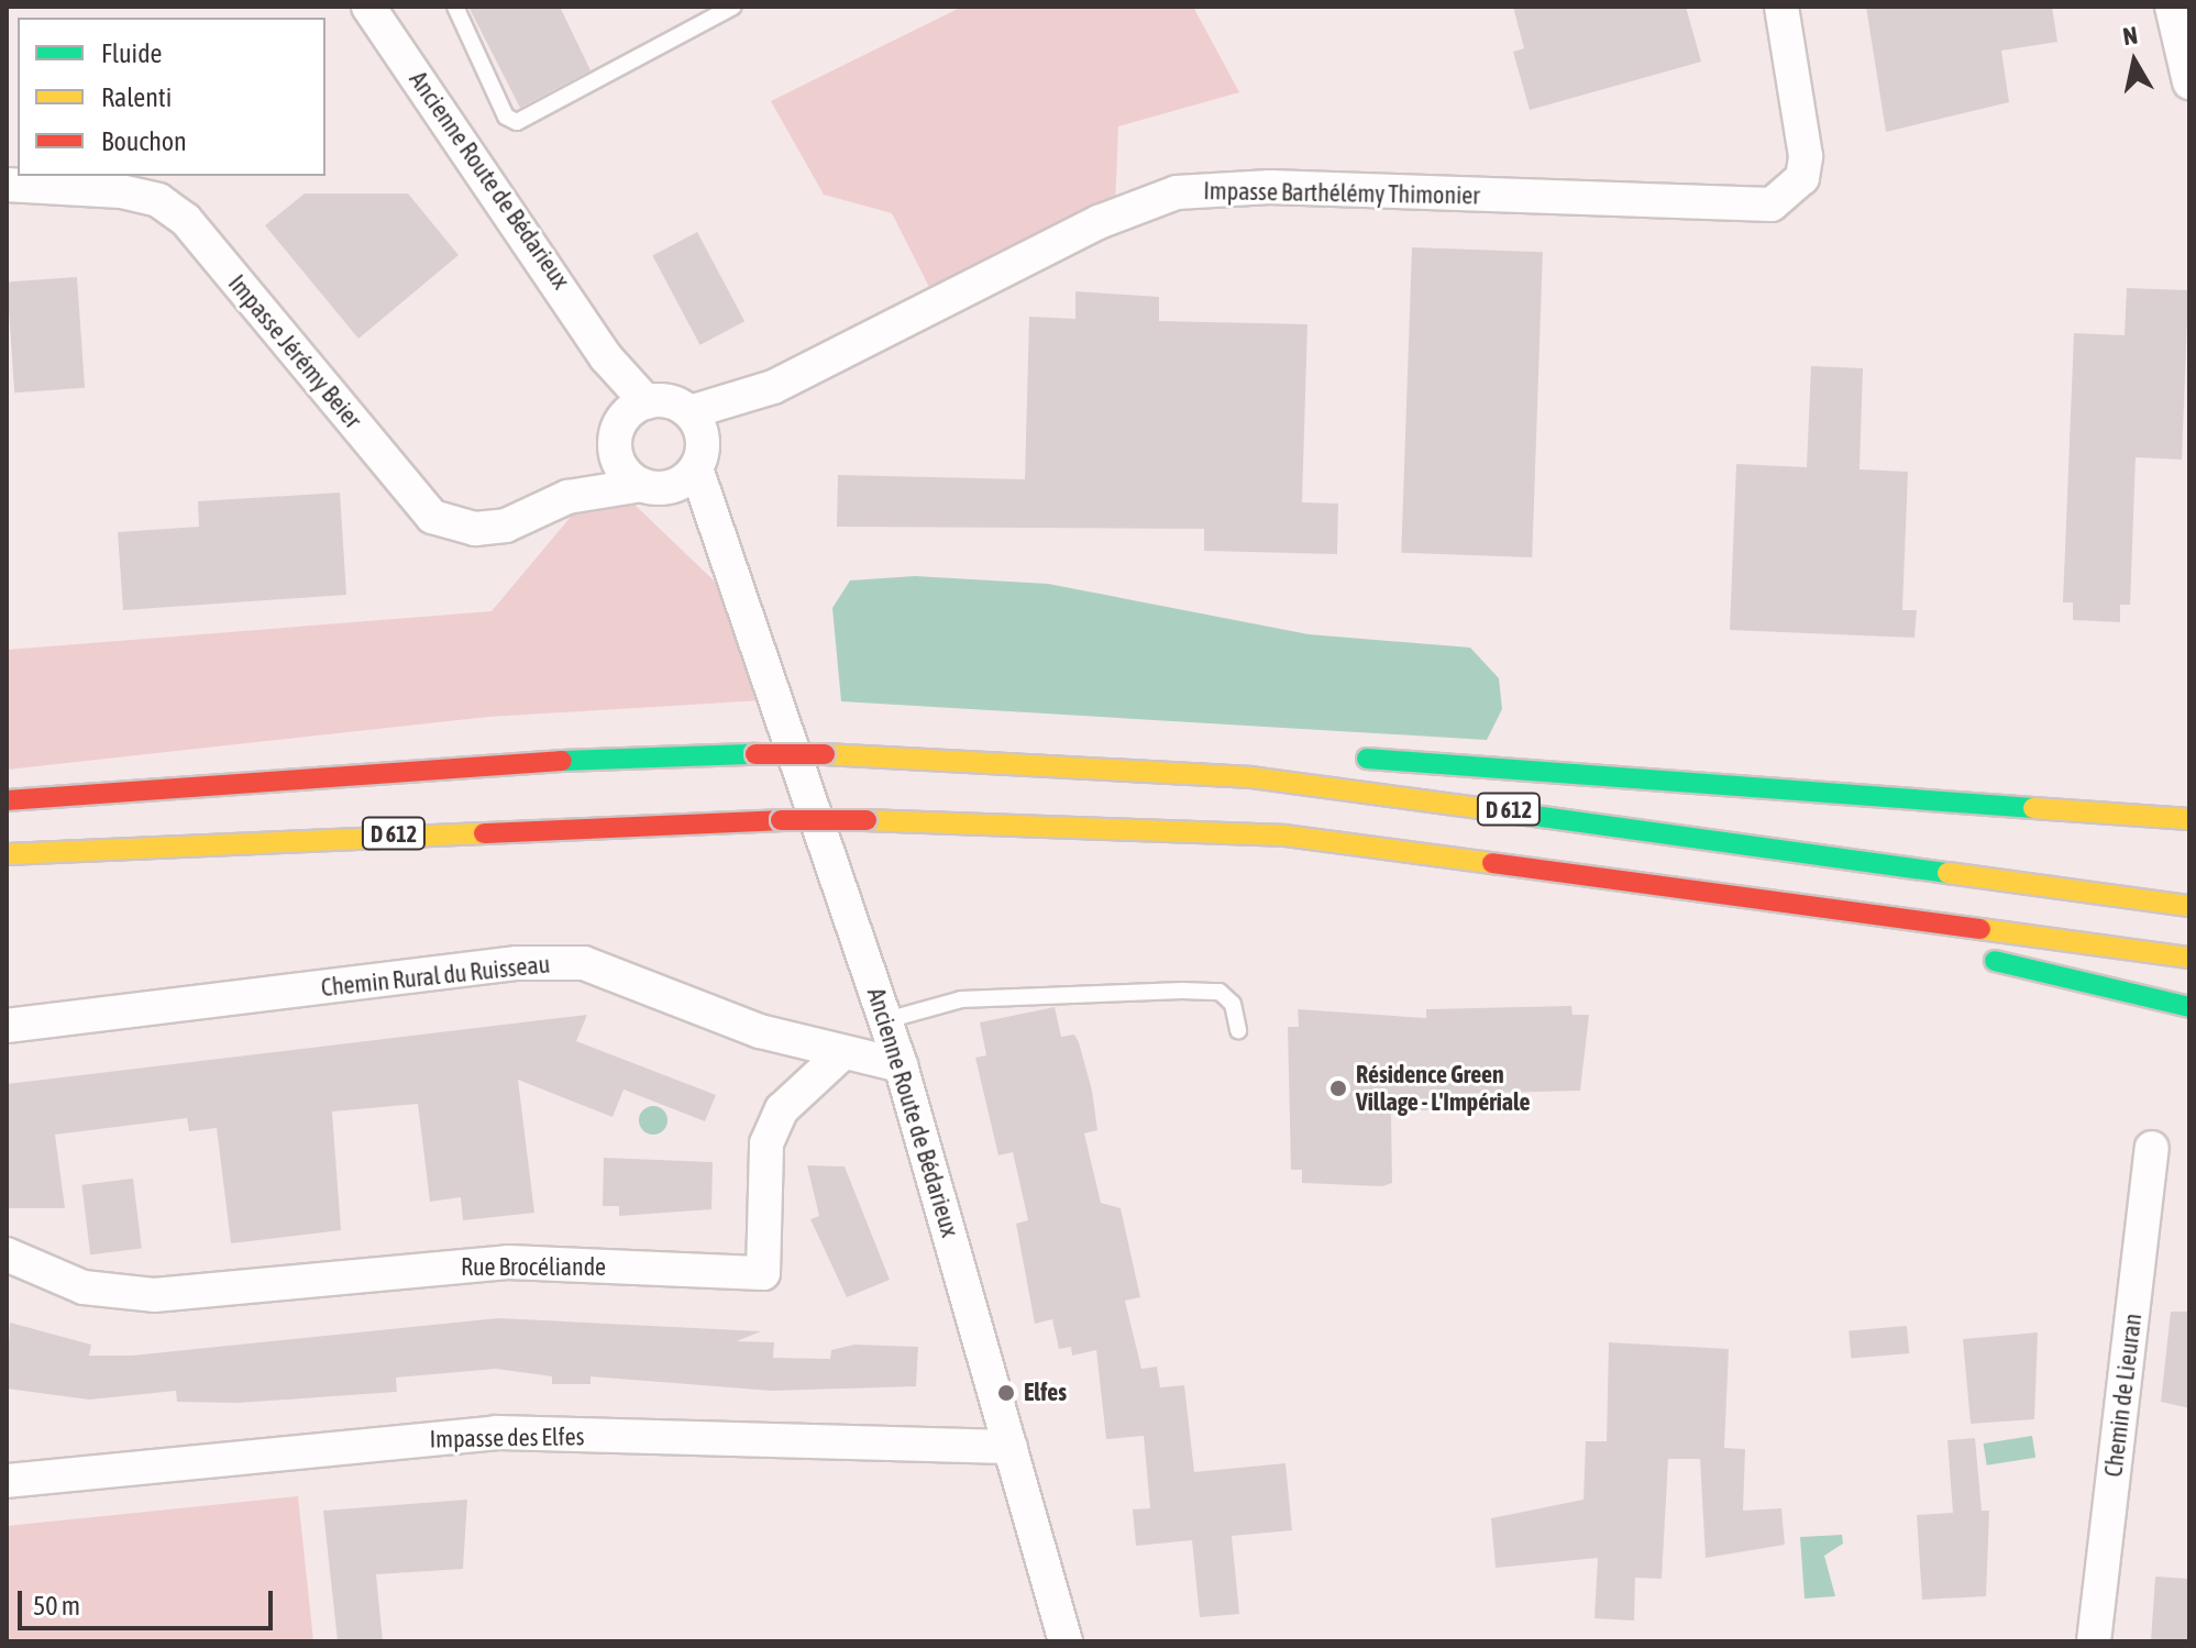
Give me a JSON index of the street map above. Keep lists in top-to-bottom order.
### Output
{
  "streets": {
    "highway": ["D 612"],
    "street": [
      "Ancienne Route de Bédarieux",
      "Impasse Barthélémy Thimonier",
      "Impasse Jérémy Beier",
      "Chemin Rural du Ruisseau",
      "Rue Brocéliande",
      "Chemin de Lieuran",
      "Impasse des Elfes"
    ]
  },
  "crossings": [
    ["Ancienne Route de Bédarieux", "Impasse Barthélémy Thimonier"],
    ["Ancienne Route de Bédarieux", "Impasse Jérémy Beier"],
    ["Ancienne Route de Bédarieux", "Chemin Rural du Ruisseau"],
    ["Ancienne Route de Bédarieux", "Impasse des Elfes"],
    ["Impasse Barthélémy Thimonier", "Impasse Jérémy Beier"],
    ["Chemin Rural du Ruisseau", "Rue Brocéliande"]
  ],
  "places": ["Résidence Green Village - L'Impériale", "Elfes"],
  "legend": ["Fluide", "Ralenti", "Bouchon"],
  "scale_bar": "50 m",
  "north": "top"
}
